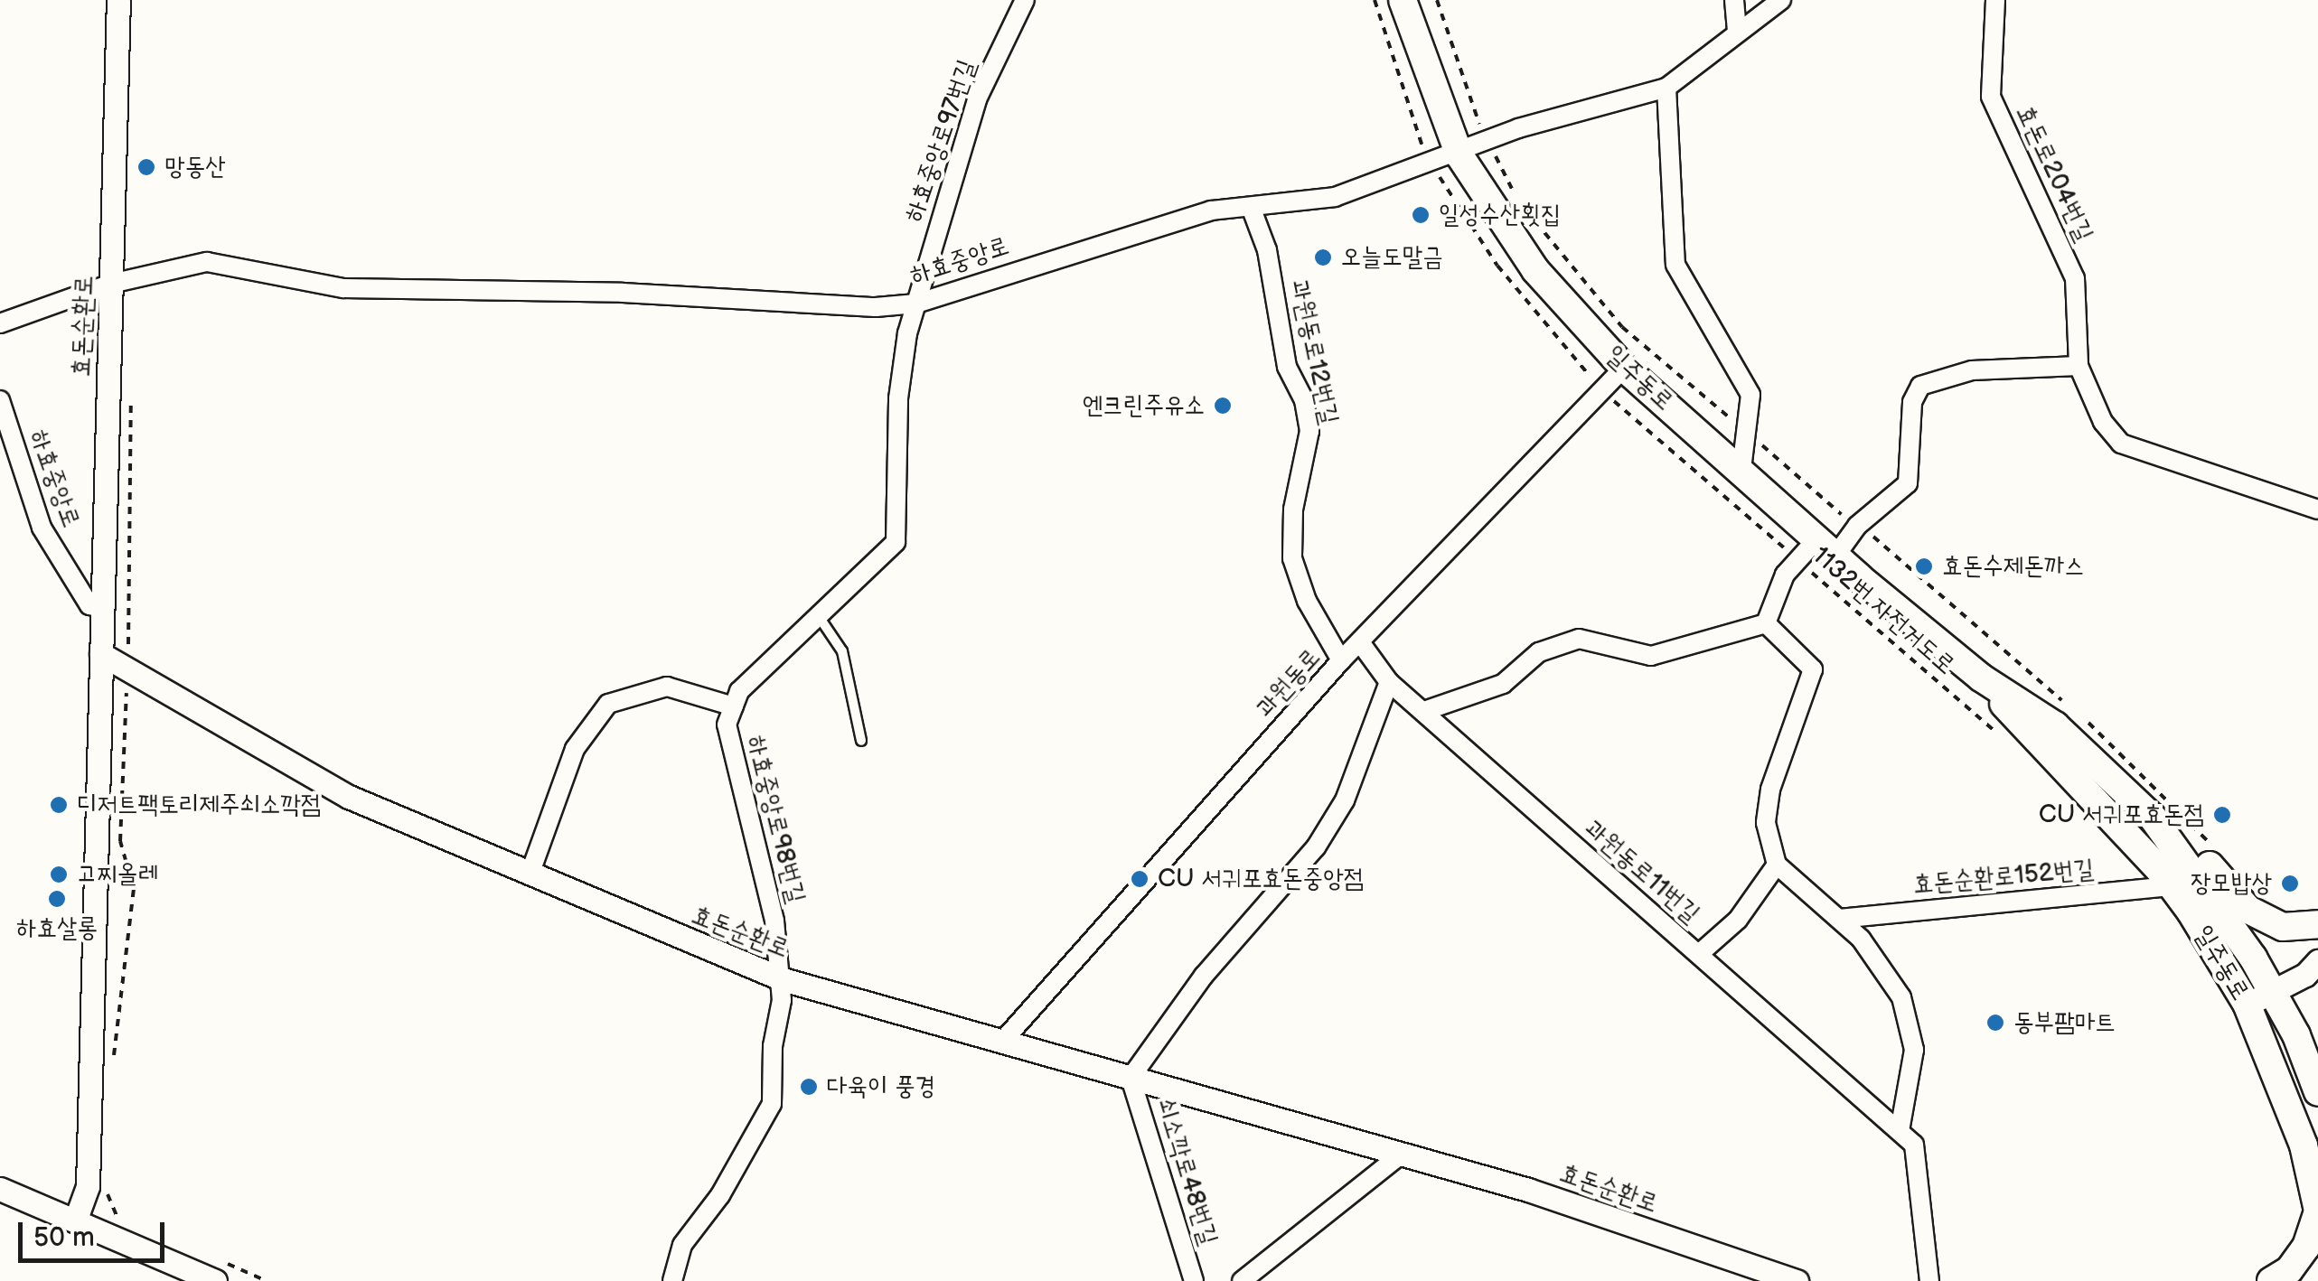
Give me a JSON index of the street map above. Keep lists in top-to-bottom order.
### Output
{
  "streets": {
    "main road": ["일주동로"],
    "street": [
      "하효중앙로97번길",
      "효돈로204번길",
      "하효중앙로",
      "효돈순환로",
      "과원동로12번길",
      "과원동로",
      "하효중앙로98번길",
      "과원동로11번길",
      "효돈순환로152번길",
      "쇠소깍로48번길"
    ],
    "path": ["1132번 자전거도로"]
  },
  "crossings": [
    ["하효중앙로97번길", "하효중앙로"],
    ["하효중앙로97번길", "하효중앙로98번길"],
    ["하효중앙로", "효돈순환로"],
    ["하효중앙로", "과원동로12번길"],
    ["하효중앙로", "일주동로"],
    ["하효중앙로", "1132번 자전거도로"],
    ["하효중앙로", "하효중앙로98번길"],
    ["효돈순환로", "과원동로"],
    ["효돈순환로", "하효중앙로98번길"],
    ["효돈순환로", "쇠소깍로48번길"],
    ["과원동로12번길", "과원동로"],
    ["일주동로", "1132번 자전거도로"],
    ["일주동로", "과원동로"],
    ["일주동로", "효돈순환로152번길"],
    ["1132번 자전거도로", "과원동로"],
    ["과원동로", "과원동로11번길"]
  ],
  "places": [
    "망동산",
    "일성수산횟집",
    "오늘도말금",
    "엔크린주유소",
    "효돈수제돈까스",
    "디저트팩토리제주쇠소깍점",
    "CU 서귀포효돈점",
    "고찌올레",
    "CU 서귀포효돈중앙점",
    "장모밥상",
    "하효살롱",
    "동부팜마트",
    "다육이 풍경"
  ],
  "scale_bar": "50 m"
}
